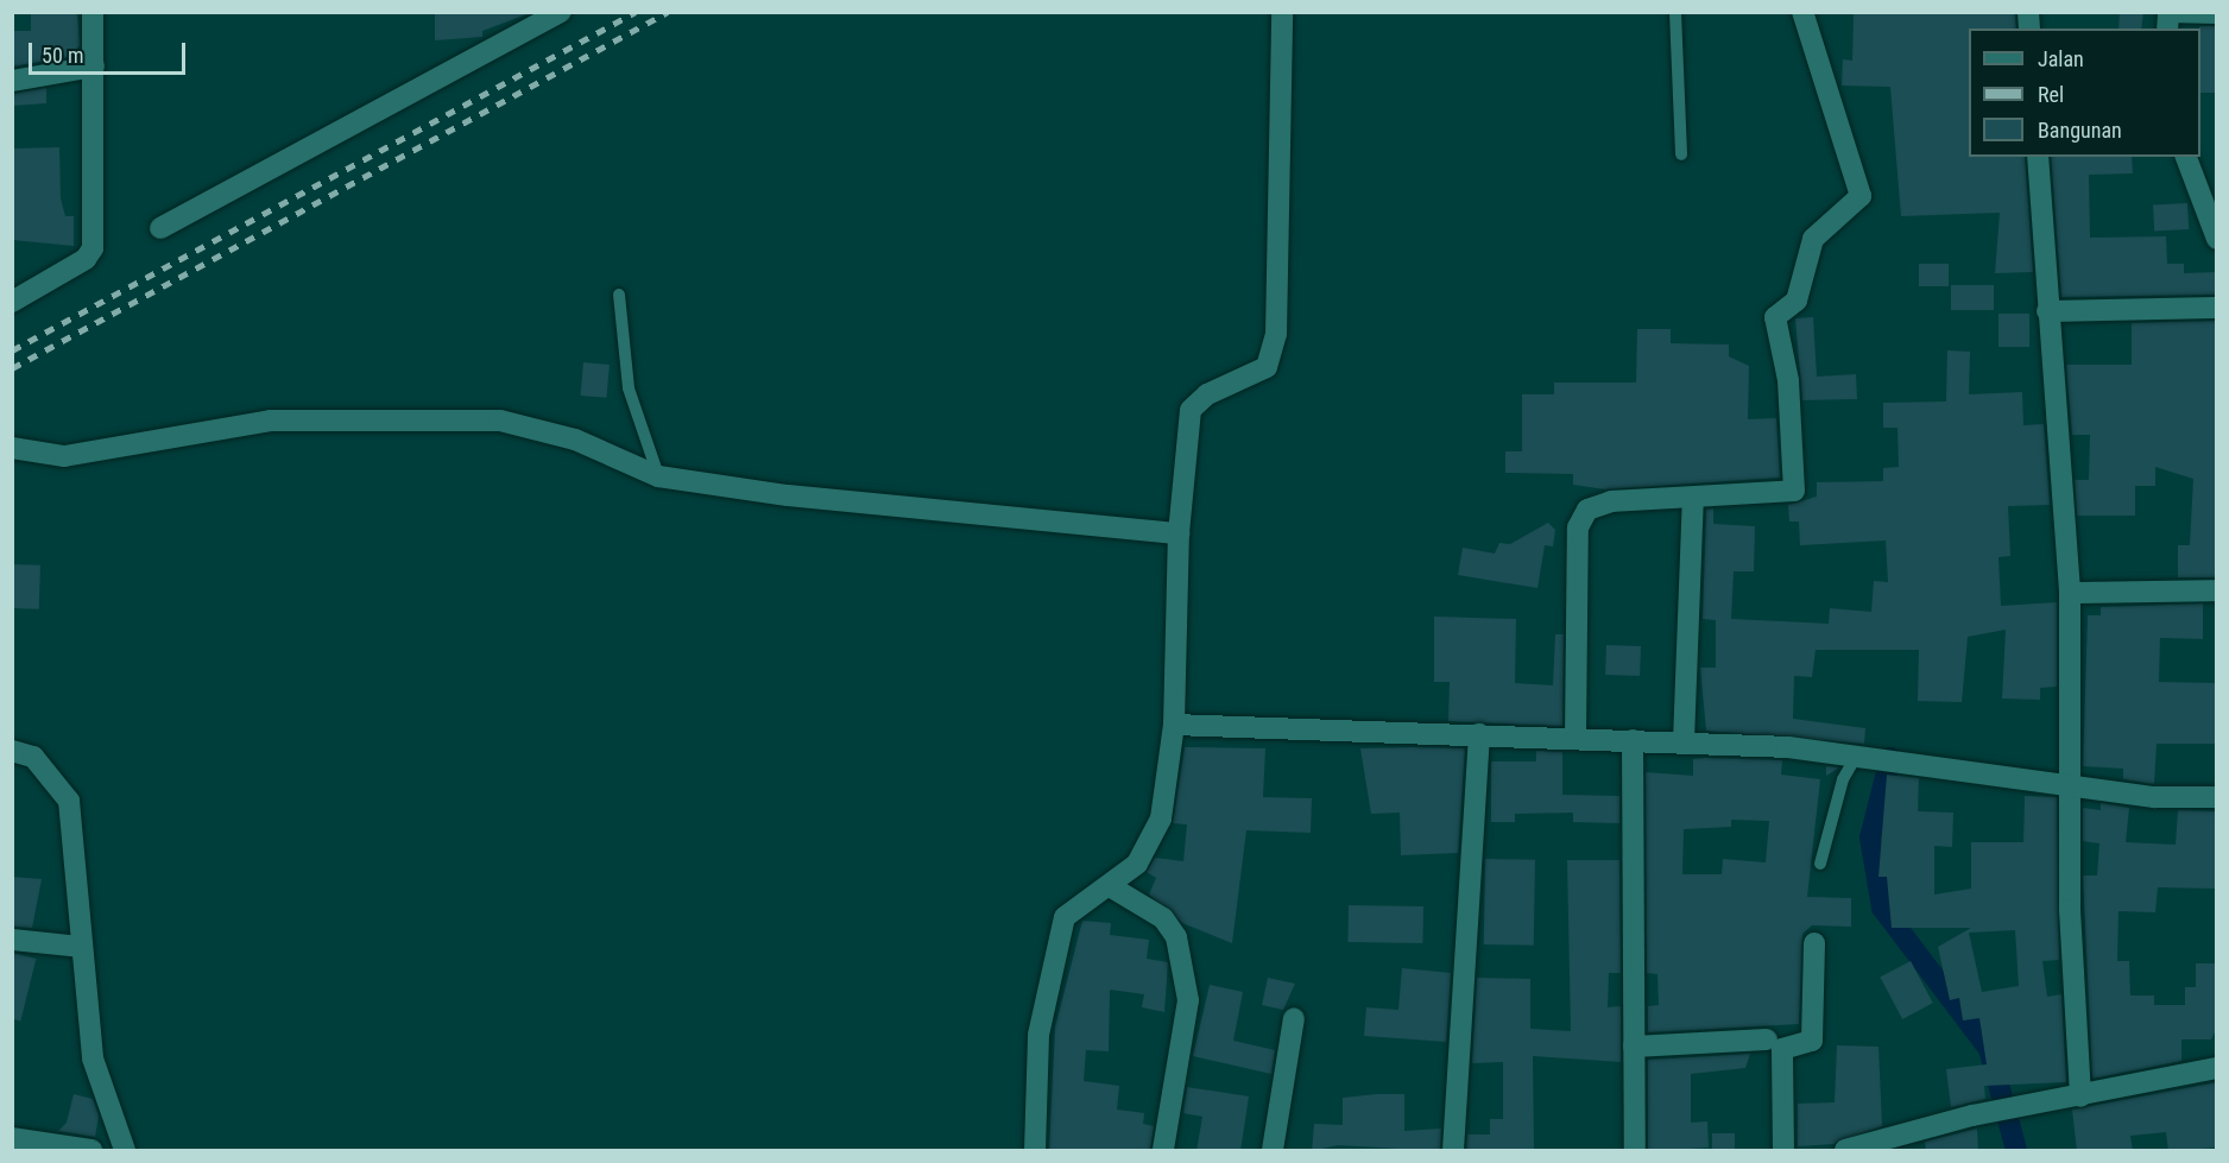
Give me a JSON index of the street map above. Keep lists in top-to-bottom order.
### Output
{
  "legend": ["Jalan", "Rel", "Bangunan"],
  "scale_bar": "50 m"
}
